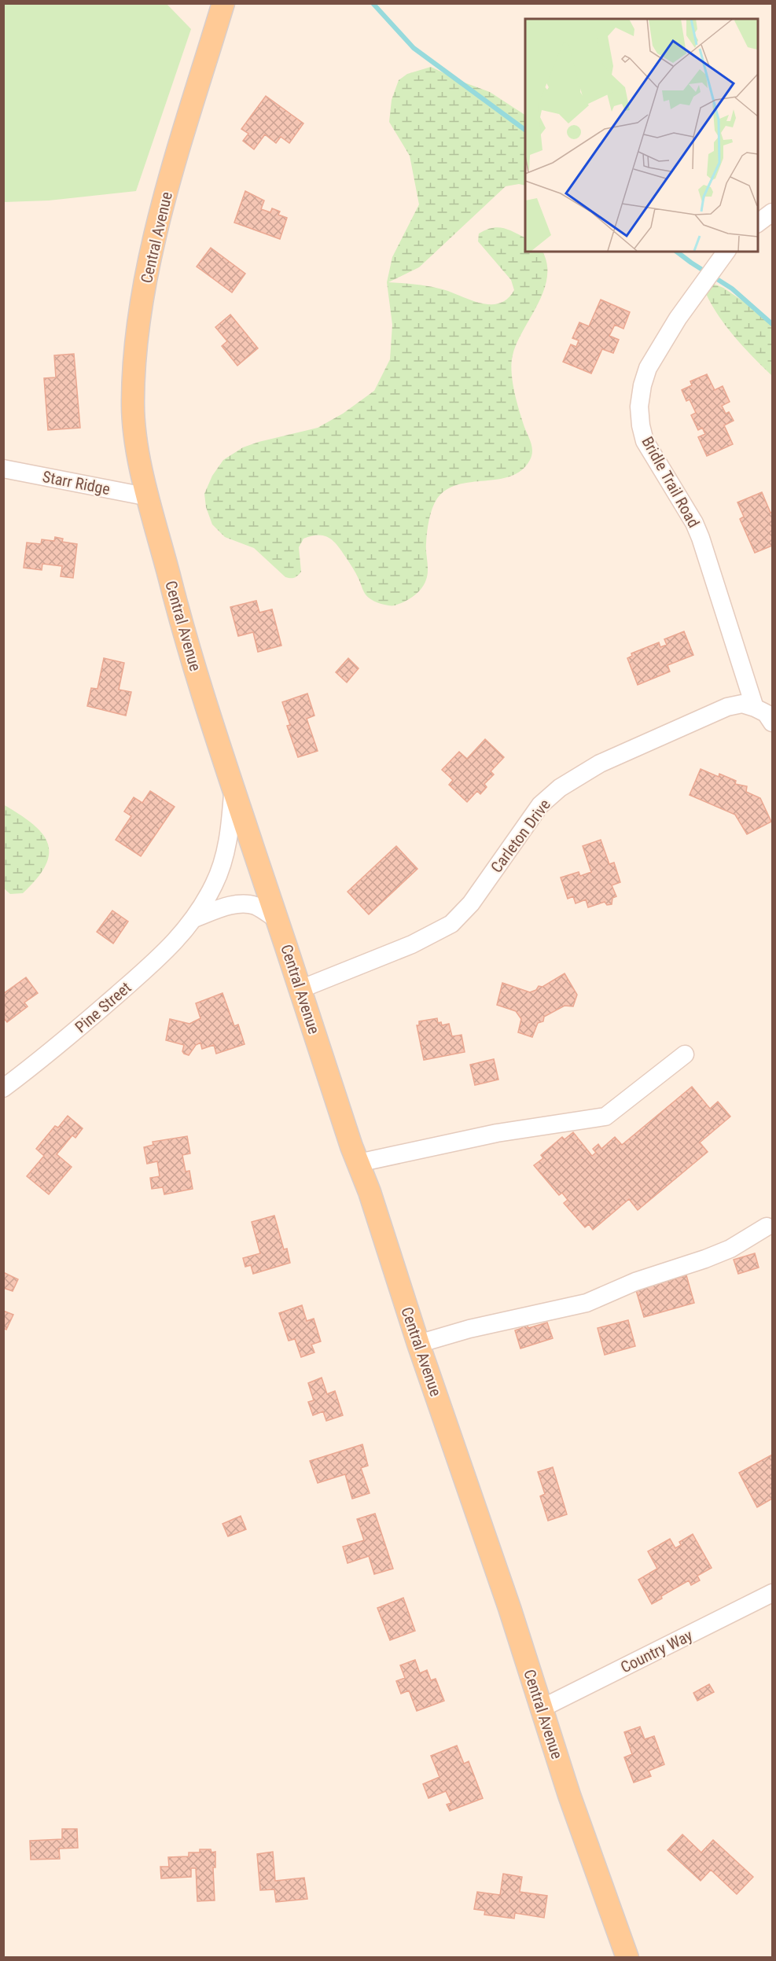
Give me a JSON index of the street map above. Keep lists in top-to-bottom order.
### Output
{
  "streets": {
    "main road": ["Central Avenue"],
    "street": [
      "Bridle Trail Road",
      "Starr Ridge",
      "Carleton Drive",
      "Pine Street",
      "Country Way"
    ]
  },
  "crossings": [
    ["Central Avenue", "Starr Ridge"],
    ["Central Avenue", "Carleton Drive"],
    ["Central Avenue", "Pine Street"],
    ["Central Avenue", "Country Way"],
    ["Bridle Trail Road", "Carleton Drive"]
  ]
}
